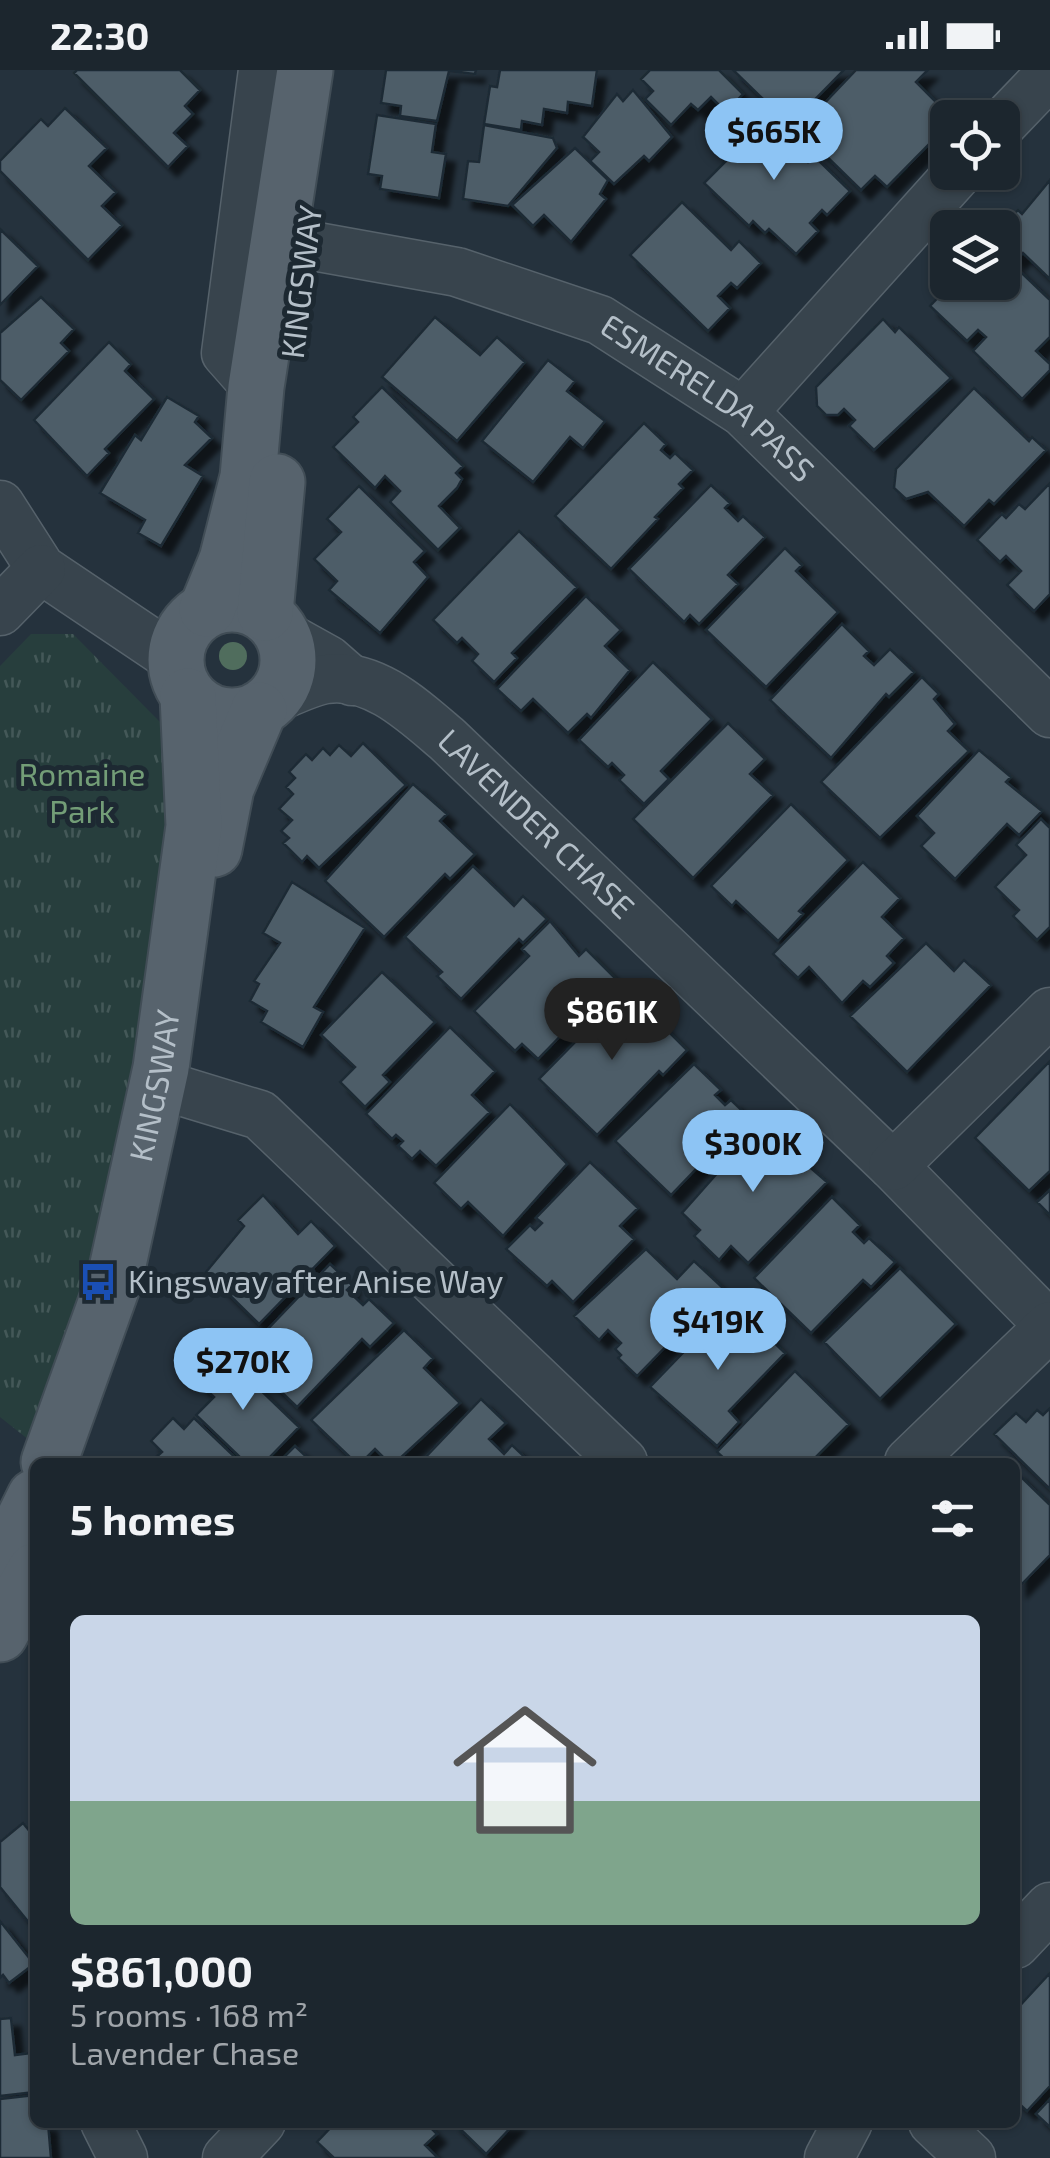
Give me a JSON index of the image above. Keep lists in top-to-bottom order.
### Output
{
  "streets": {
    "main road": ["KINGSWAY"],
    "street": ["ESMERELDA PASS", "LAVENDER CHASE"]
  },
  "crossings": [
    ["KINGSWAY", "ESMERELDA PASS"],
    ["KINGSWAY", "LAVENDER CHASE"]
  ],
  "parks": ["Romaine Park"],
  "places": {
    "bus stop": ["Kingsway after Anise Way"]
  },
  "page": {
    "status": "22:30",
    "price": [
      "$665K",
      "$861K",
      "$300K",
      "$419K",
      "$270K"
    ],
    "heading": "5 homes",
    "list": [
      {
        "name": "$861,000",
        "note": "5 rooms · 168 m² · Lavender Chase"
      }
    ]
  }
}
